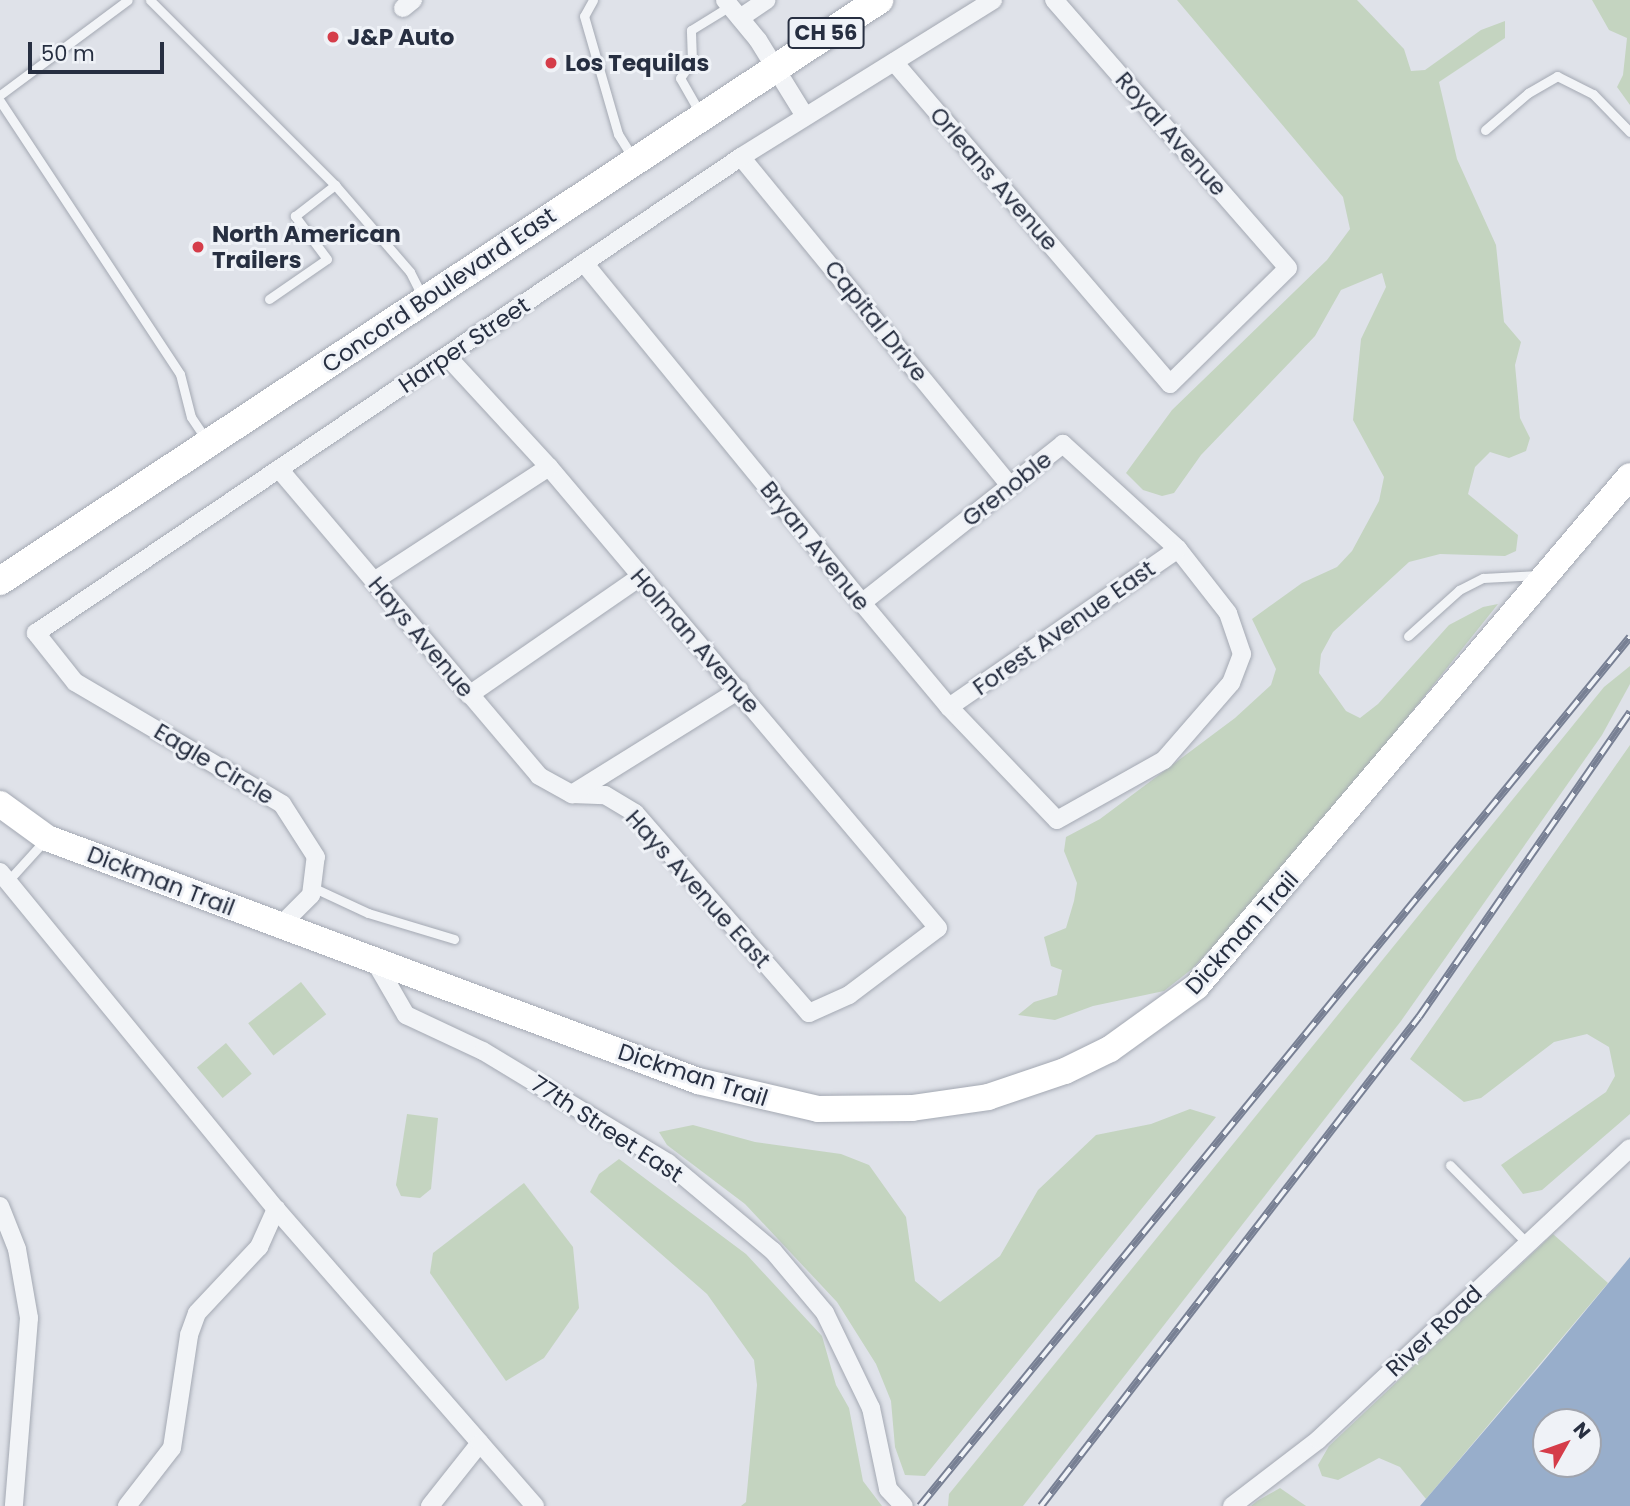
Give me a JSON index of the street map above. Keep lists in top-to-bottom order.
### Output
{
  "streets": {
    "main road": ["CH 56", "Concord Boulevard East"],
    "street": [
      "Royal Avenue",
      "Orleans Avenue",
      "Capital Drive",
      "Harper Street",
      "Grenoble",
      "Bryan Avenue",
      "Forest Avenue East",
      "Hays Avenue",
      "Holman Avenue",
      "Eagle Circle",
      "Dickman Trail",
      "Hays Avenue East",
      "77th Street East",
      "River Road"
    ]
  },
  "crossings": [
    ["Royal Avenue", "Orleans Avenue"],
    ["Orleans Avenue", "Harper Street"],
    ["Capital Drive", "Harper Street"],
    ["Capital Drive", "Grenoble"],
    ["Harper Street", "Bryan Avenue"],
    ["Harper Street", "Hays Avenue"],
    ["Harper Street", "Holman Avenue"],
    ["Harper Street", "Eagle Circle"],
    ["Grenoble", "Bryan Avenue"],
    ["Grenoble", "Forest Avenue East"],
    ["Bryan Avenue", "Forest Avenue East"],
    ["Hays Avenue", "Hays Avenue East"],
    ["Holman Avenue", "Hays Avenue East"],
    ["Dickman Trail", "77th Street East"]
  ],
  "places": ["J&P Auto", "Los Tequilas", "North American Trailers"],
  "scale_bar": "50 m",
  "north": "top right"
}
